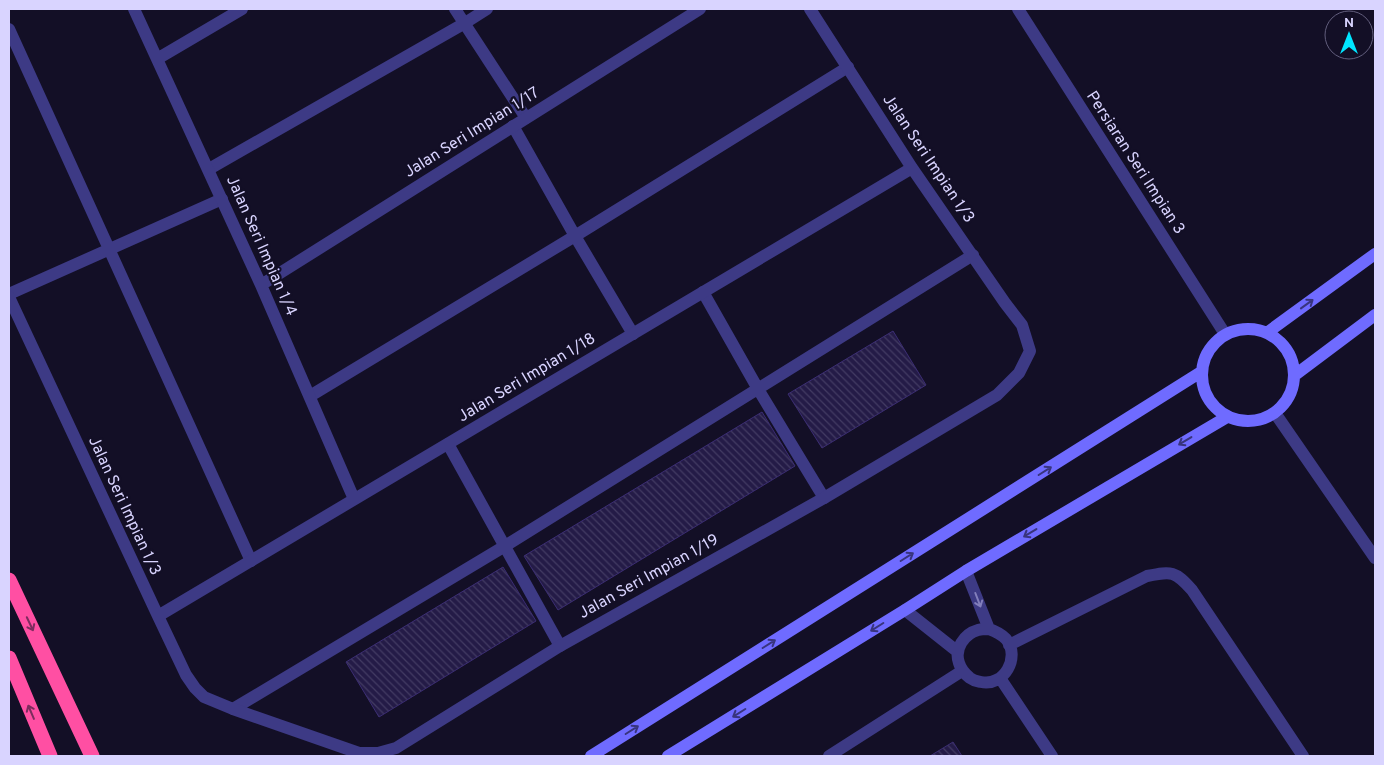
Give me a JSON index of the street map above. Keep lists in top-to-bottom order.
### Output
{
  "streets": {
    "street": [
      "Jalan Seri Impian 1/17",
      "Jalan Seri Impian 1/3",
      "Persiaran Seri Impian 3",
      "Jalan Seri Impian 1/4",
      "Jalan Seri Impian 1/18",
      "Jalan Seri Impian 1/19"
    ]
  },
  "crossings": [
    ["Jalan Seri Impian 1/17", "Jalan Seri Impian 1/4"],
    ["Jalan Seri Impian 1/3", "Jalan Seri Impian 1/18"],
    ["Jalan Seri Impian 1/3", "Jalan Seri Impian 1/19"],
    ["Jalan Seri Impian 1/4", "Jalan Seri Impian 1/18"]
  ],
  "north": "top"
}
